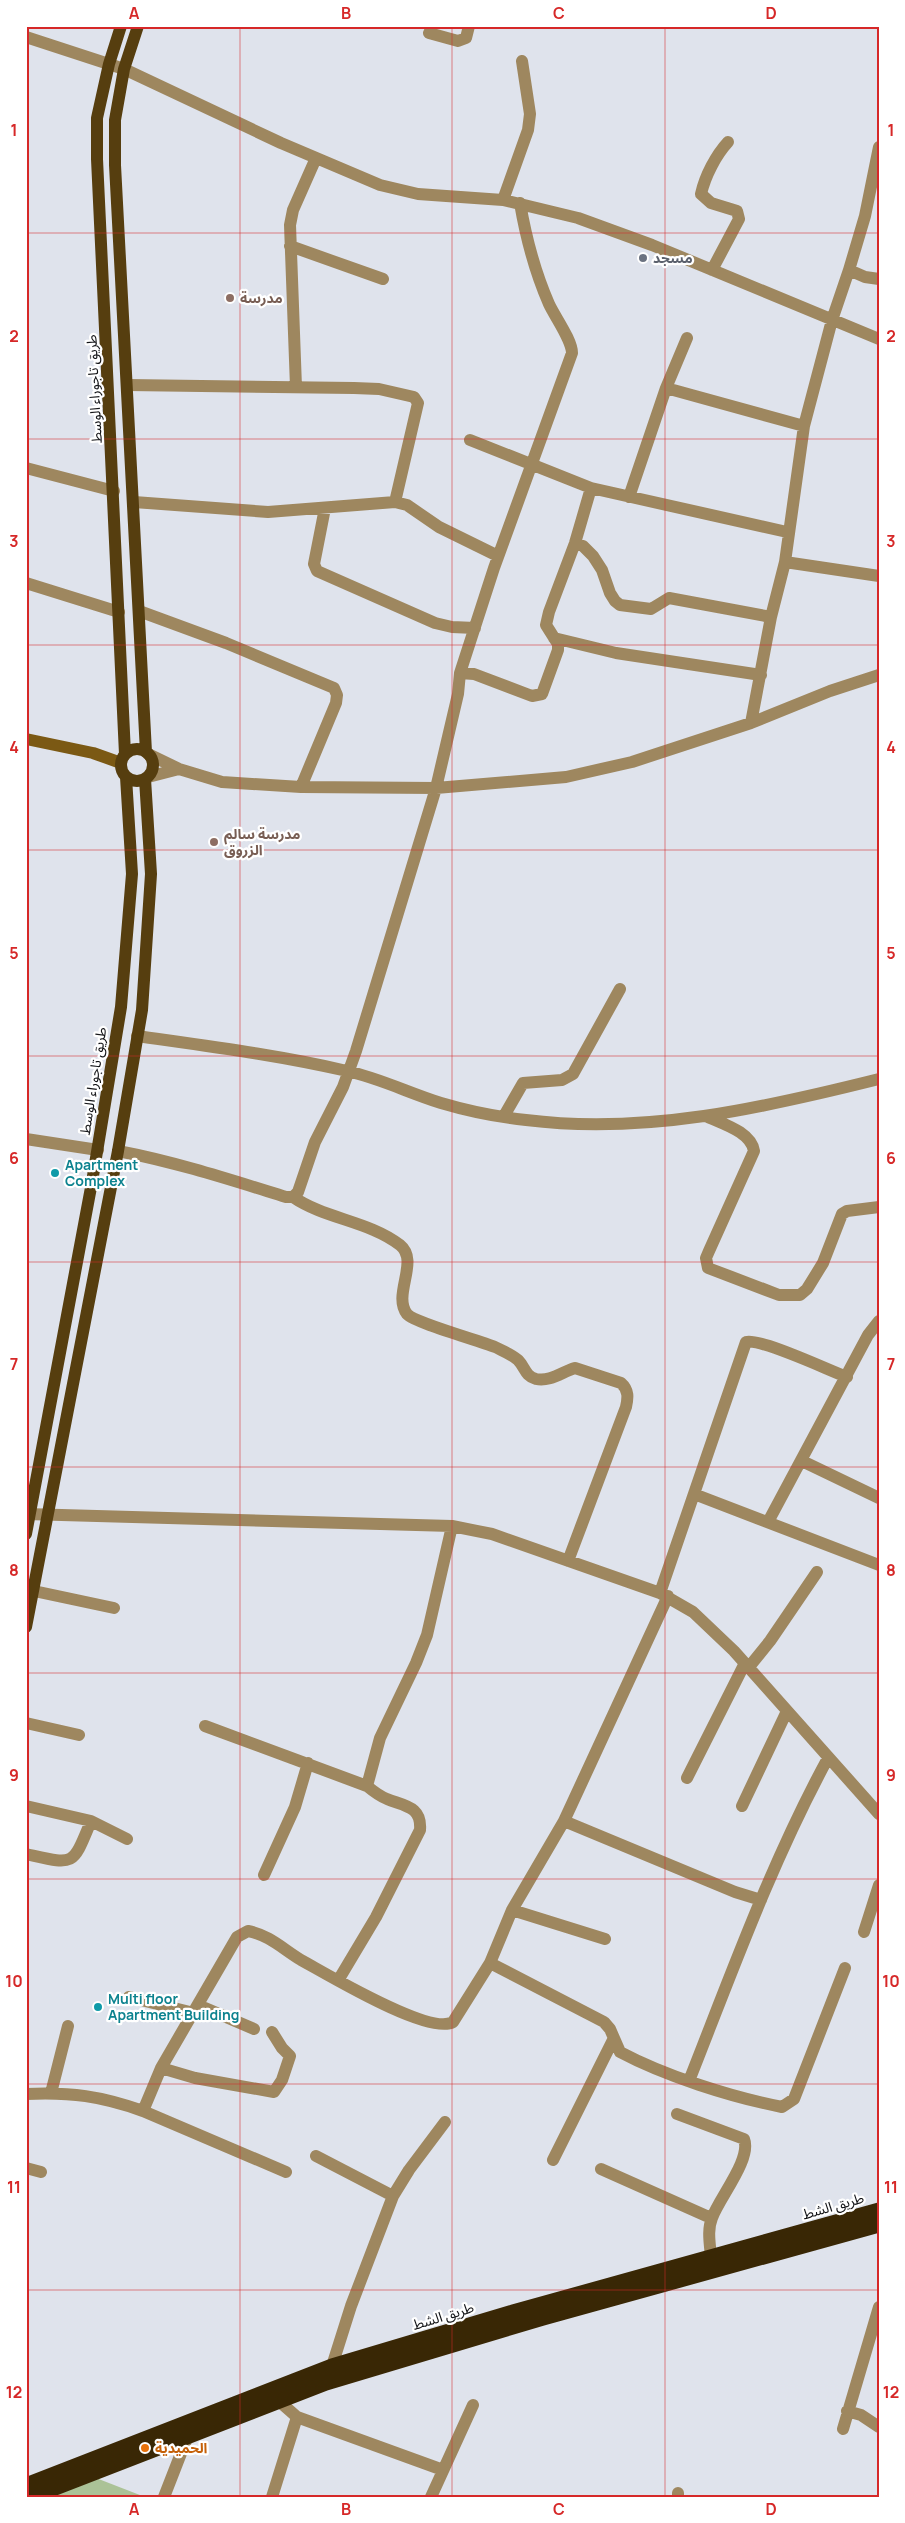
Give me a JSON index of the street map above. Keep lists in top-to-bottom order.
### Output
{
  "streets": {
    "highway": ["طريق الشط"],
    "main road": ["طريق تاجوراء الوسط"]
  },
  "places": [
    "مسجد",
    "مدرسة",
    "مدرسة سالم الزروق",
    "Apartment Complex",
    "Multi floor Apartment Building",
    "الحميدية"
  ],
  "grid": {
    "columns": [
      "A",
      "B",
      "C",
      "D"
    ],
    "rows": [
      "1",
      "2",
      "3",
      "4",
      "5",
      "6",
      "7",
      "8",
      "9",
      "10",
      "11",
      "12"
    ]
  }
}
